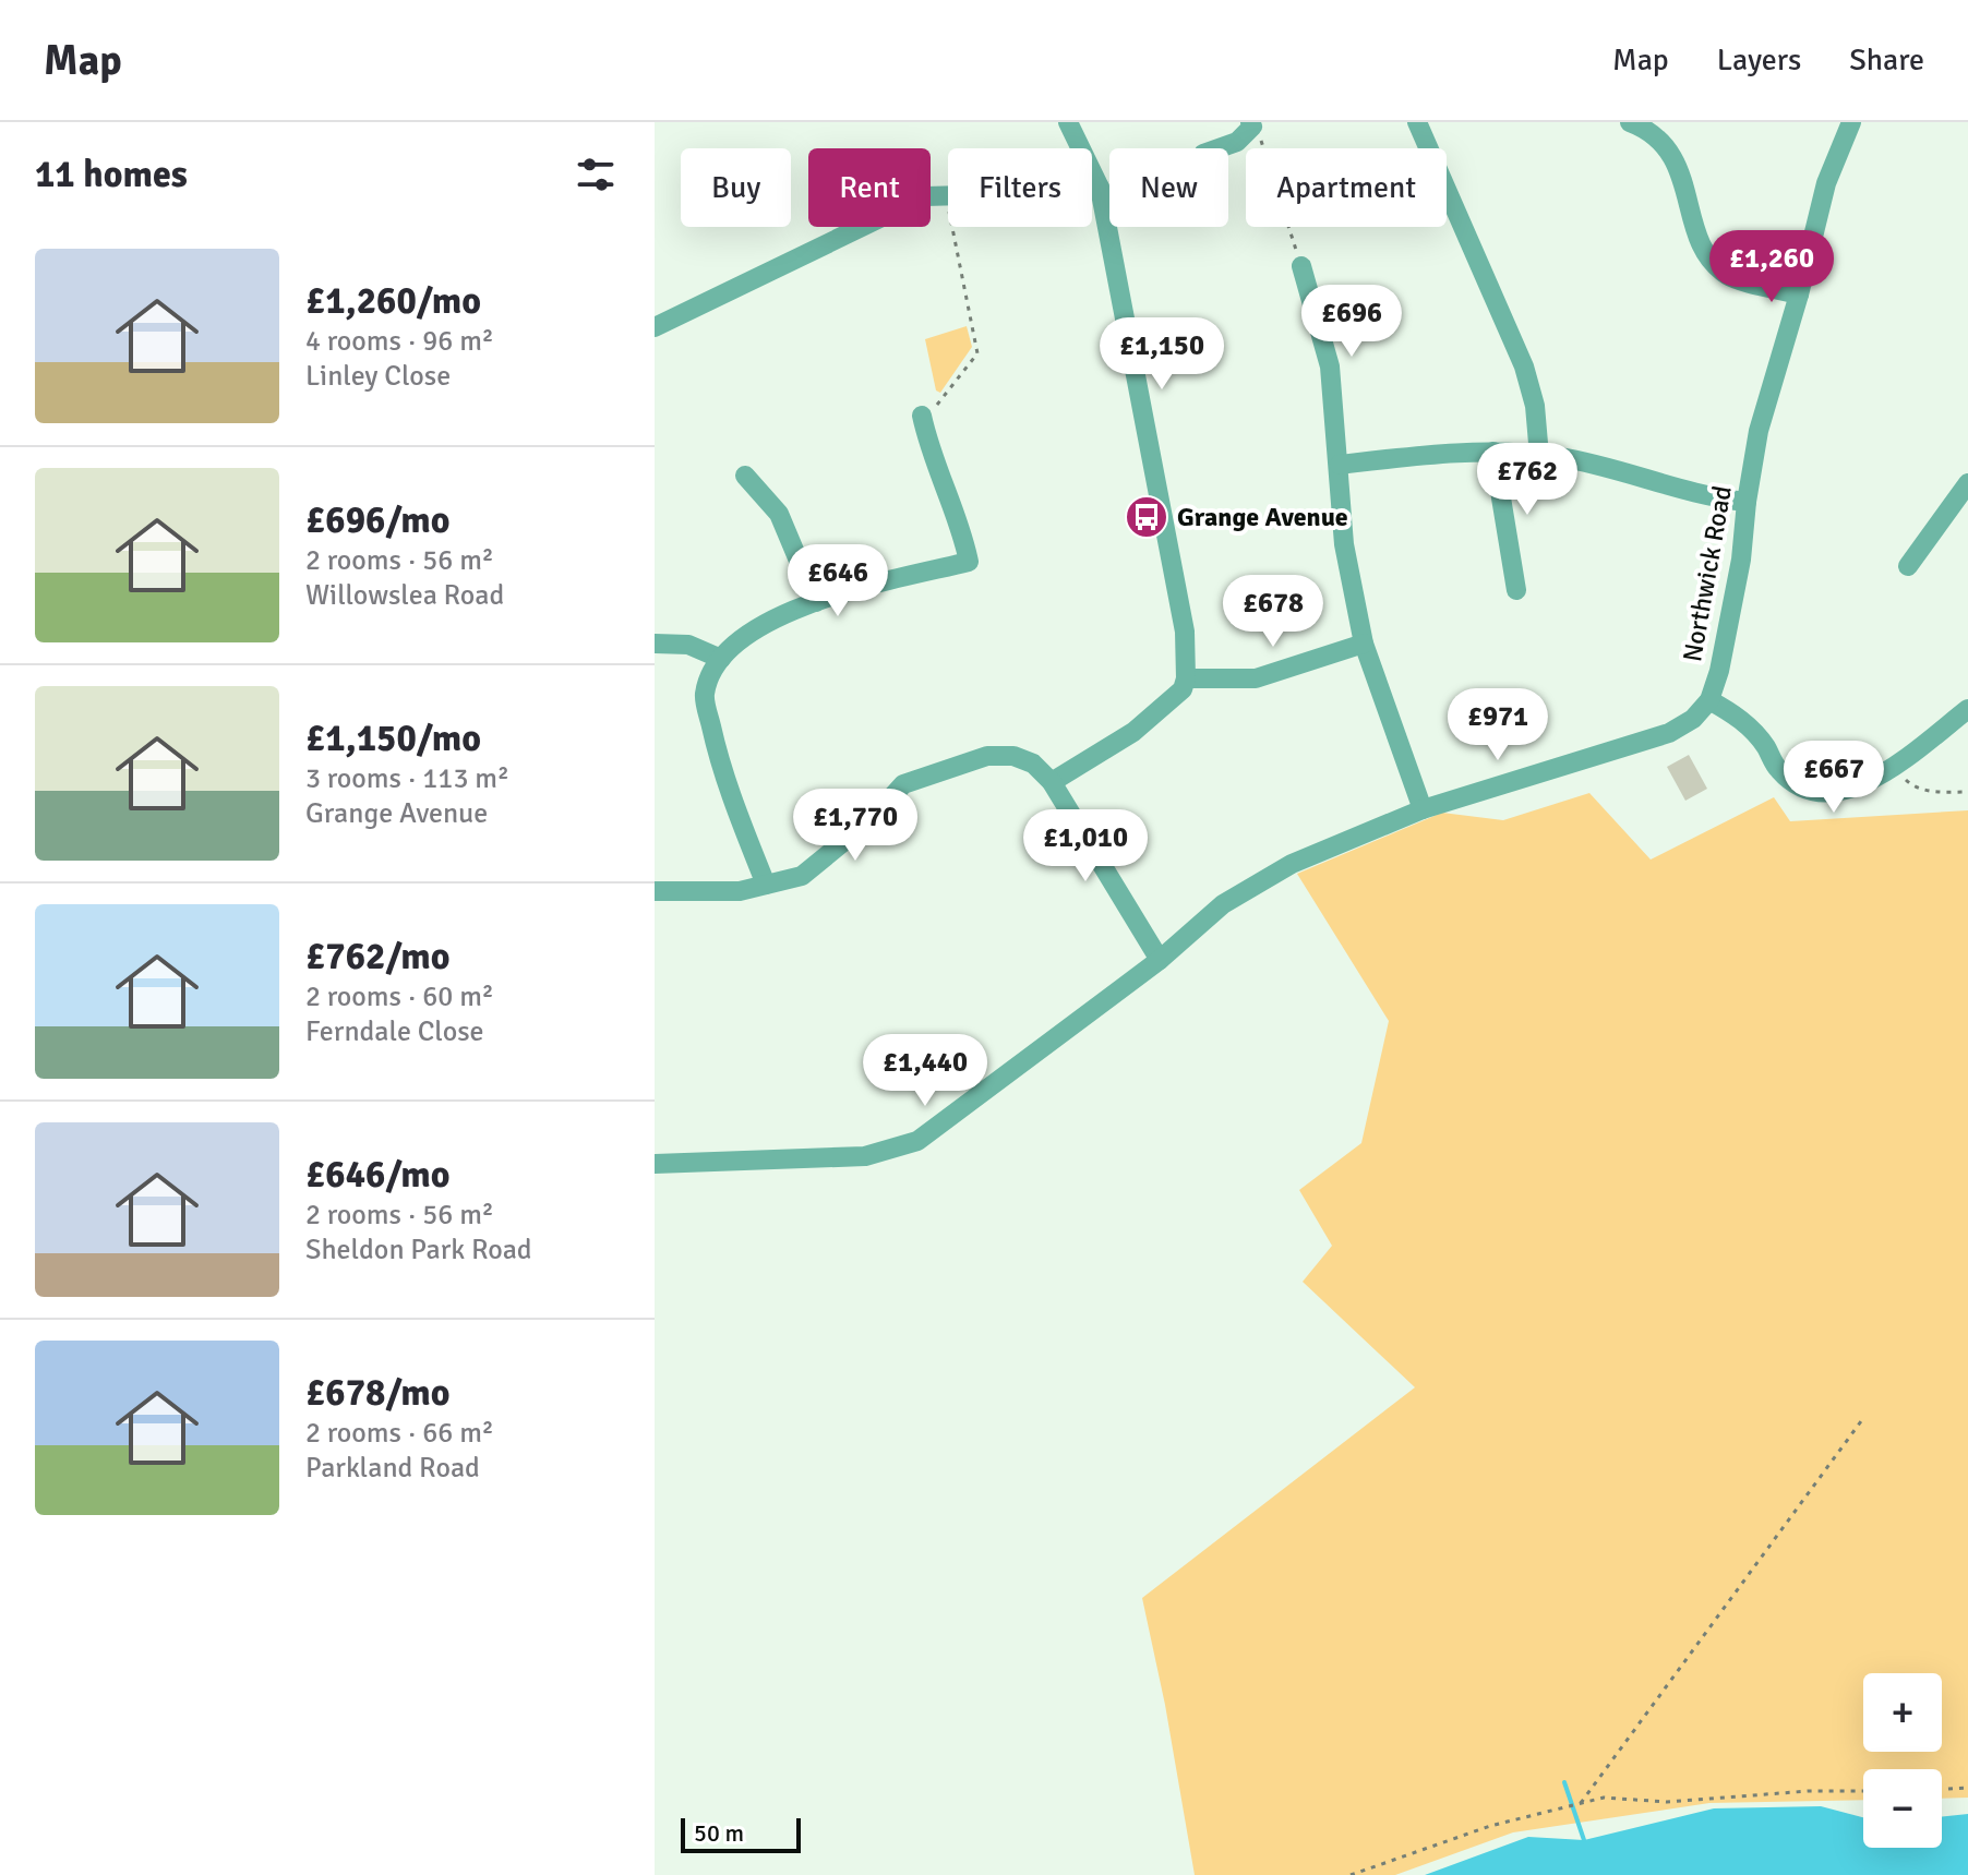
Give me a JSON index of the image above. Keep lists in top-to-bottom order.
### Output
{
  "streets": {
    "street": ["Northwick Road"]
  },
  "places": {
    "bus stop": ["Grange Avenue"]
  },
  "scale_bar": "50 m",
  "page": {
    "header": "Map",
    "nav": ["Map", "Layers", "Share"],
    "heading": "11 homes",
    "chip": [
      "Buy",
      "Rent",
      "Filters",
      "New",
      "Apartment"
    ],
    "list": [
      {
        "name": "£1,260/mo",
        "note": "4 rooms · 96 m² · Linley Close"
      },
      {
        "name": "£696/mo",
        "note": "2 rooms · 56 m² · Willowslea Road"
      },
      {
        "name": "£1,150/mo",
        "note": "3 rooms · 113 m² · Grange Avenue"
      },
      {
        "name": "£762/mo",
        "note": "2 rooms · 60 m² · Ferndale Close"
      },
      {
        "name": "£646/mo",
        "note": "2 rooms · 56 m² · Sheldon Park Road"
      },
      {
        "name": "£678/mo",
        "note": "2 rooms · 66 m² · Parkland Road"
      }
    ],
    "price": [
      "£1,260",
      "£696",
      "£1,150",
      "£762",
      "£646",
      "£678",
      "£971",
      "£667",
      "£1,770",
      "£1,010",
      "£1,440"
    ],
    "map_buttons": ["+", "−"],
    "scale": "50 m"
  }
}
